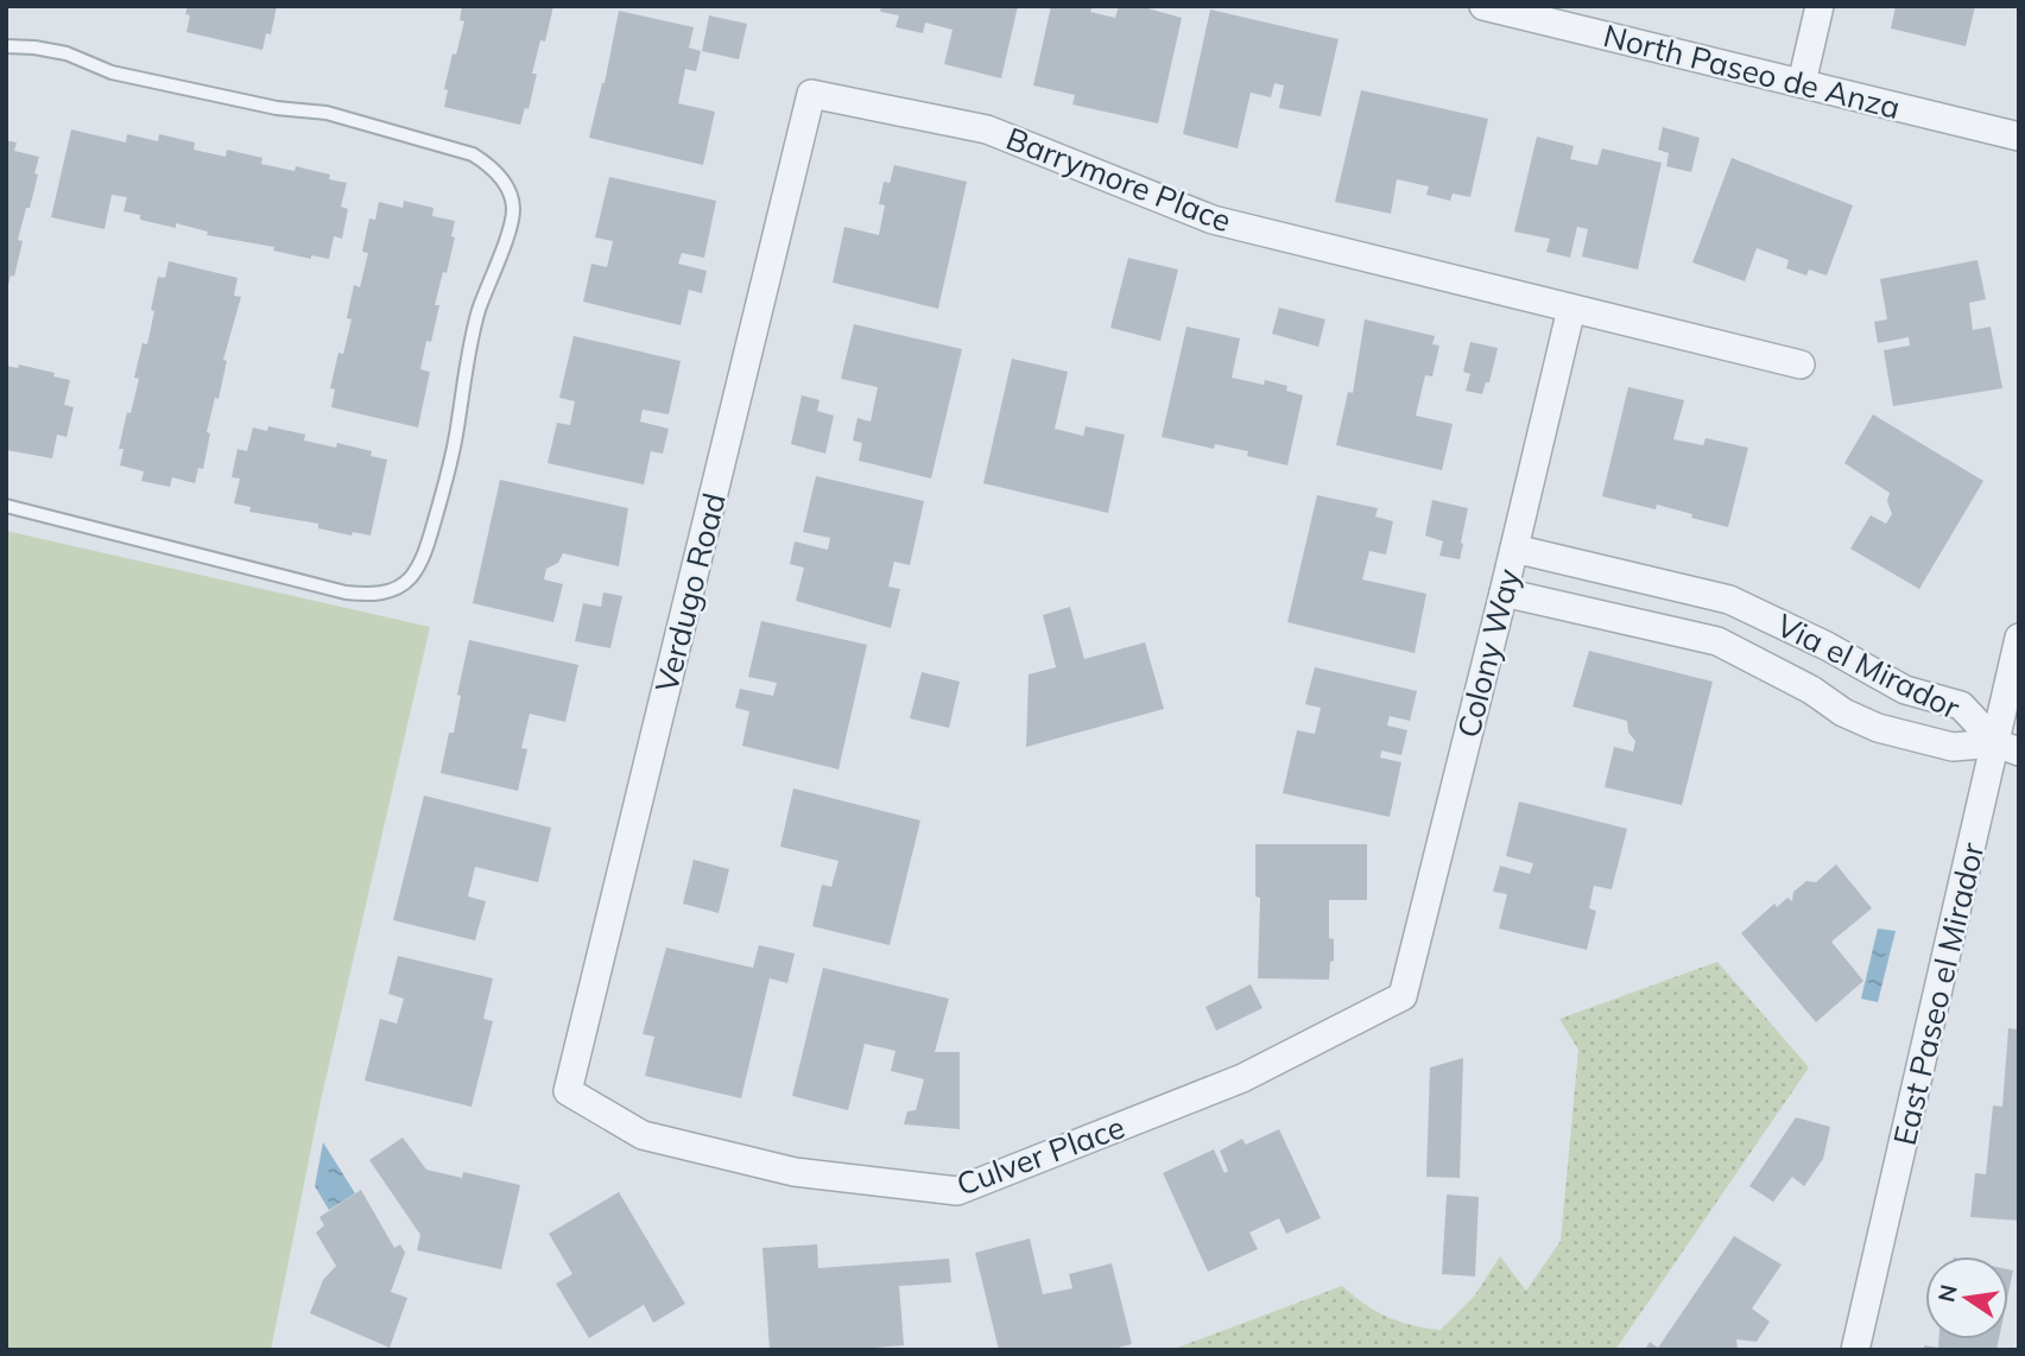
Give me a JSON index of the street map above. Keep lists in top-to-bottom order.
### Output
{
  "streets": {
    "street": [
      "North Paseo de Anza",
      "Barrymore Place",
      "Verdugo Road",
      "Colony Way",
      "Via el Mirador",
      "East Paseo el Mirador",
      "Culver Place"
    ]
  },
  "crossings": [
    ["Barrymore Place", "Verdugo Road"],
    ["Barrymore Place", "Colony Way"],
    ["Verdugo Road", "Culver Place"],
    ["Colony Way", "Via el Mirador"],
    ["Colony Way", "Culver Place"],
    ["Via el Mirador", "East Paseo el Mirador"]
  ],
  "north": "left"
}
